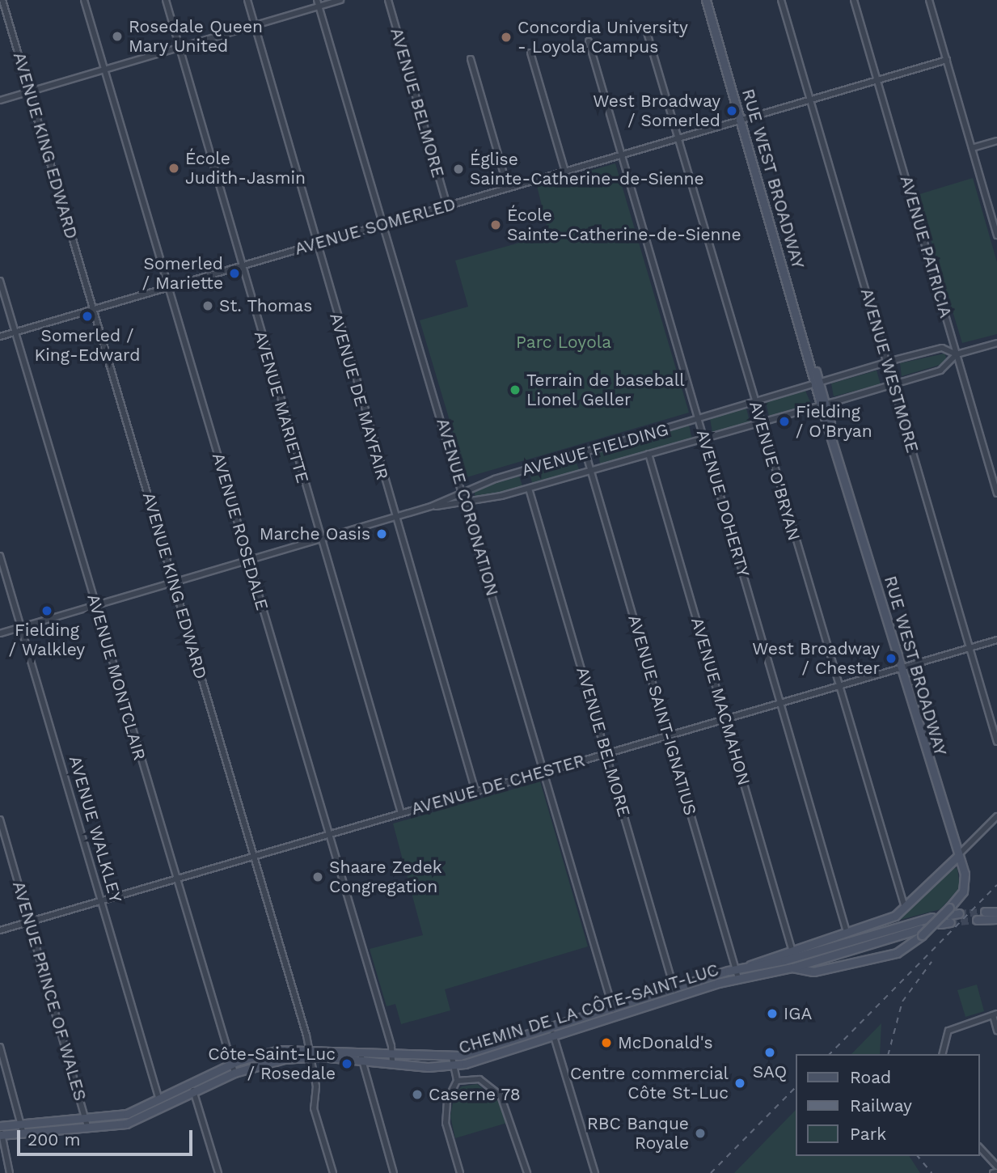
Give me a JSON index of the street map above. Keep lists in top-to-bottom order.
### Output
{
  "streets": {
    "main road": ["RUE WEST BROADWAY", "AVENUE WALKLEY", "CHEMIN DE LA CÔTE-SAINT-LUC"],
    "street": [
      "AVENUE BELMORE",
      "AVENUE KING EDWARD",
      "AVENUE SOMERLED",
      "AVENUE PATRICIA",
      "AVENUE WESTMORE",
      "AVENUE DE MAYFAIR",
      "AVENUE MARIETTE",
      "AVENUE FIELDING",
      "AVENUE O'BRYAN",
      "AVENUE DOHERTY",
      "AVENUE CORONATION",
      "AVENUE ROSEDALE",
      "AVENUE MONTCLAIR",
      "AVENUE MACMAHON",
      "AVENUE SAINT-IGNATIUS",
      "AVENUE DE CHESTER",
      "AVENUE PRINCE OF WALES"
    ]
  },
  "crossings": [
    ["AVENUE BELMORE", "AVENUE SOMERLED"],
    ["AVENUE BELMORE", "AVENUE FIELDING"],
    ["AVENUE BELMORE", "AVENUE DE CHESTER"],
    ["AVENUE BELMORE", "CHEMIN DE LA CÔTE-SAINT-LUC"],
    ["AVENUE KING EDWARD", "AVENUE SOMERLED"],
    ["AVENUE KING EDWARD", "AVENUE FIELDING"],
    ["AVENUE KING EDWARD", "AVENUE DE CHESTER"],
    ["AVENUE KING EDWARD", "CHEMIN DE LA CÔTE-SAINT-LUC"],
    ["RUE WEST BROADWAY", "AVENUE SOMERLED"],
    ["RUE WEST BROADWAY", "AVENUE FIELDING"],
    ["RUE WEST BROADWAY", "AVENUE DE CHESTER"],
    ["RUE WEST BROADWAY", "CHEMIN DE LA CÔTE-SAINT-LUC"],
    ["AVENUE SOMERLED", "AVENUE PATRICIA"],
    ["AVENUE SOMERLED", "AVENUE WESTMORE"],
    ["AVENUE SOMERLED", "AVENUE DE MAYFAIR"],
    ["AVENUE SOMERLED", "AVENUE MARIETTE"],
    ["AVENUE SOMERLED", "AVENUE O'BRYAN"],
    ["AVENUE SOMERLED", "AVENUE DOHERTY"],
    ["AVENUE SOMERLED", "AVENUE CORONATION"],
    ["AVENUE SOMERLED", "AVENUE ROSEDALE"],
    ["AVENUE SOMERLED", "AVENUE MONTCLAIR"],
    ["AVENUE PATRICIA", "AVENUE FIELDING"],
    ["AVENUE WESTMORE", "AVENUE FIELDING"],
    ["AVENUE WESTMORE", "AVENUE DE CHESTER"],
    ["AVENUE DE MAYFAIR", "AVENUE FIELDING"],
    ["AVENUE DE MAYFAIR", "AVENUE DE CHESTER"],
    ["AVENUE MARIETTE", "AVENUE FIELDING"],
    ["AVENUE MARIETTE", "AVENUE DE CHESTER"],
    ["AVENUE FIELDING", "AVENUE O'BRYAN"],
    ["AVENUE FIELDING", "AVENUE DOHERTY"],
    ["AVENUE FIELDING", "AVENUE CORONATION"],
    ["AVENUE FIELDING", "AVENUE ROSEDALE"],
    ["AVENUE FIELDING", "AVENUE MONTCLAIR"],
    ["AVENUE FIELDING", "AVENUE MACMAHON"],
    ["AVENUE FIELDING", "AVENUE SAINT-IGNATIUS"],
    ["AVENUE FIELDING", "AVENUE WALKLEY"],
    ["AVENUE O'BRYAN", "AVENUE DE CHESTER"],
    ["AVENUE O'BRYAN", "CHEMIN DE LA CÔTE-SAINT-LUC"],
    ["AVENUE DOHERTY", "AVENUE DE CHESTER"],
    ["AVENUE DOHERTY", "CHEMIN DE LA CÔTE-SAINT-LUC"],
    ["AVENUE CORONATION", "AVENUE DE CHESTER"],
    ["AVENUE CORONATION", "CHEMIN DE LA CÔTE-SAINT-LUC"],
    ["AVENUE ROSEDALE", "AVENUE DE CHESTER"],
    ["AVENUE ROSEDALE", "CHEMIN DE LA CÔTE-SAINT-LUC"],
    ["AVENUE MONTCLAIR", "AVENUE DE CHESTER"],
    ["AVENUE MONTCLAIR", "CHEMIN DE LA CÔTE-SAINT-LUC"],
    ["AVENUE MACMAHON", "AVENUE DE CHESTER"],
    ["AVENUE MACMAHON", "CHEMIN DE LA CÔTE-SAINT-LUC"],
    ["AVENUE SAINT-IGNATIUS", "AVENUE DE CHESTER"],
    ["AVENUE SAINT-IGNATIUS", "CHEMIN DE LA CÔTE-SAINT-LUC"],
    ["AVENUE DE CHESTER", "AVENUE WALKLEY"],
    ["AVENUE DE CHESTER", "AVENUE PRINCE OF WALES"],
    ["AVENUE WALKLEY", "CHEMIN DE LA CÔTE-SAINT-LUC"],
    ["AVENUE PRINCE OF WALES", "CHEMIN DE LA CÔTE-SAINT-LUC"]
  ],
  "parks": ["Parc Loyola"],
  "places": [
    "Rosedale Queen Mary United",
    "Concordia University - Loyola Campus",
    "West Broadway / Somerled",
    "École Judith-Jasmin",
    "Église Sainte-Catherine-de-Sienne",
    "École Sainte-Catherine-de-Sienne",
    "Somerled / Mariette",
    "St. Thomas",
    "Somerled / King-Edward",
    "Terrain de baseball Lionel Geller",
    "Fielding / O'Bryan",
    "Marche Oasis",
    "Fielding / Walkley",
    "West Broadway / Chester",
    "Shaare Zedek Congregation",
    "IGA",
    "McDonald's",
    "SAQ",
    "Côte-Saint-Luc / Rosedale",
    "Centre commercial Côte St-Luc",
    "Caserne 78",
    "RBC Banque Royale"
  ],
  "legend": ["Road", "Railway", "Park"],
  "scale_bar": "200 m"
}
